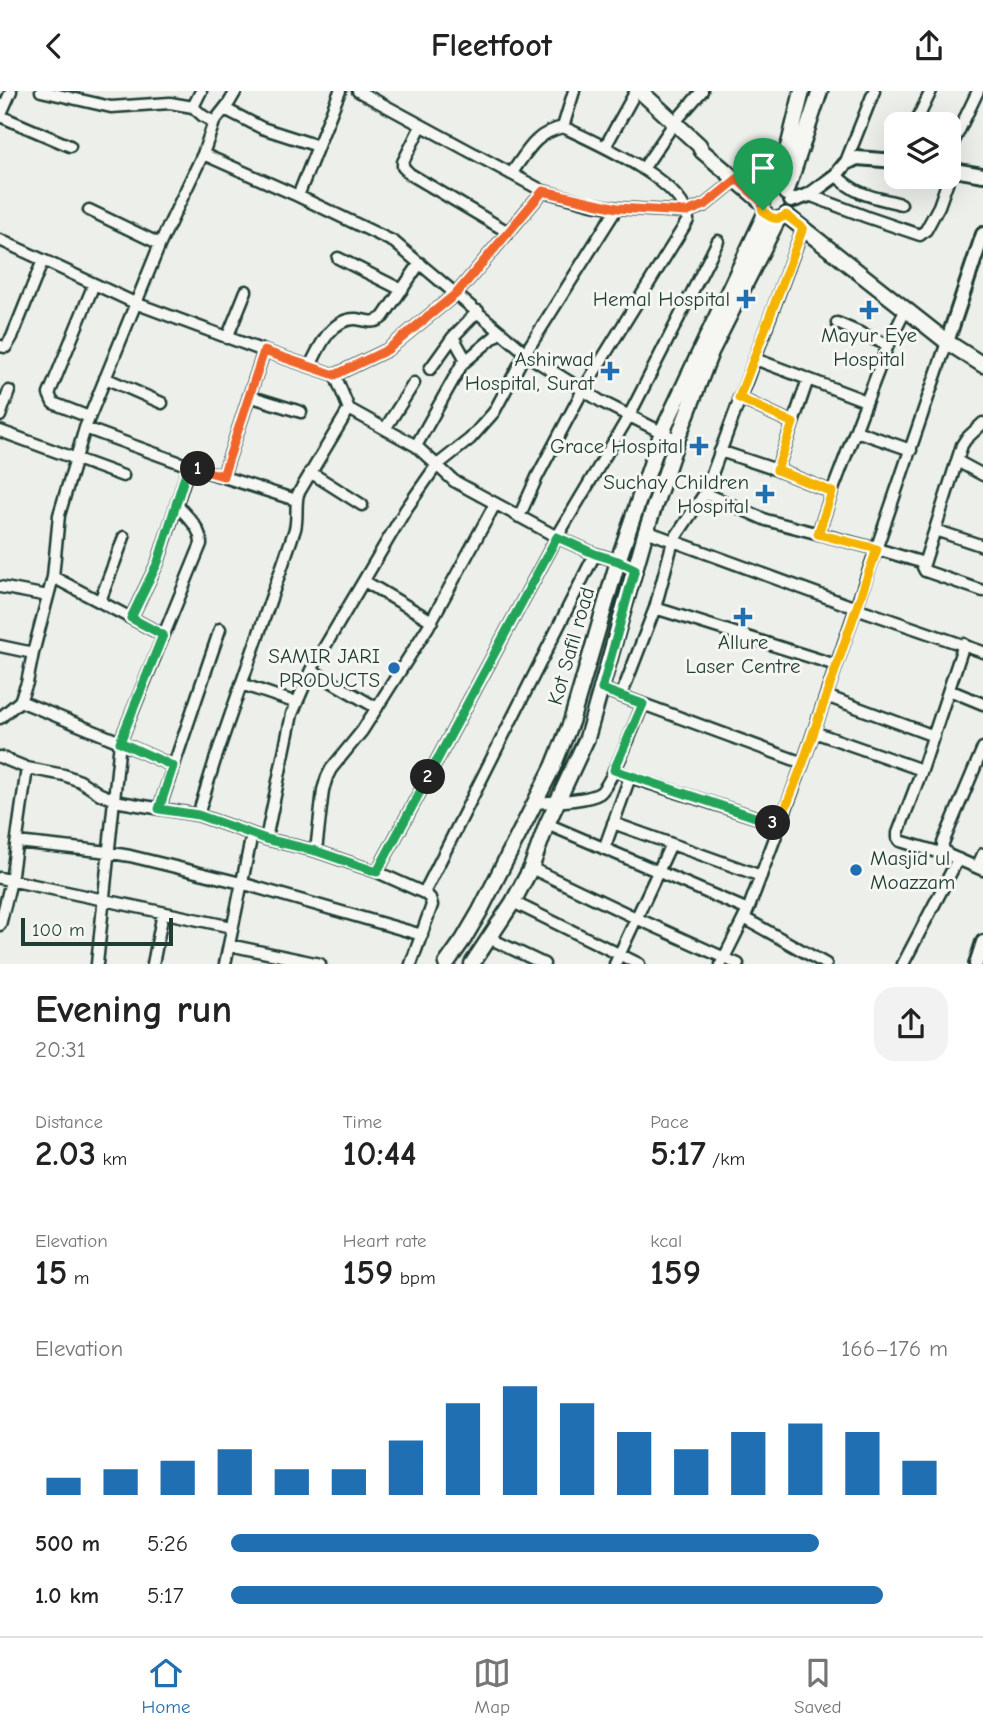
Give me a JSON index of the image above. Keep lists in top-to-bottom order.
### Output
{
  "streets": {
    "main road": ["Kot Safil road"]
  },
  "places": {
    "health": [
      "Hemal Hospital",
      "Mayur Eye Hospital",
      "Ashirwad Hospital, Surat",
      "Grace Hospital",
      "Suchay Children Hospital",
      "Allure Laser Centre"
    ],
    "other": ["SAMIR JARI PRODUCTS", "Masjid ul Moazzam"]
  },
  "scale_bar": "100 m",
  "page": {
    "header": "Fleetfoot",
    "pins": ["1", "2", "3"],
    "scale": "100 m",
    "heading": ["Evening run", "20:31"],
    "stats": [
      ["Distance", "2.03 km"],
      ["Time", "10:44"],
      ["Pace", "5:17 /km"],
      ["Elevation", "15 m"],
      ["Heart rate", "159 bpm"],
      ["kcal", "159"]
    ],
    "chart": ["Elevation", "166–176 m"],
    "list": [
      {
        "name": "500 m",
        "note": "5:26"
      },
      {
        "name": "1.0 km",
        "note": "5:17"
      }
    ],
    "tabs": ["Home", "Map", "Saved"]
  }
}
